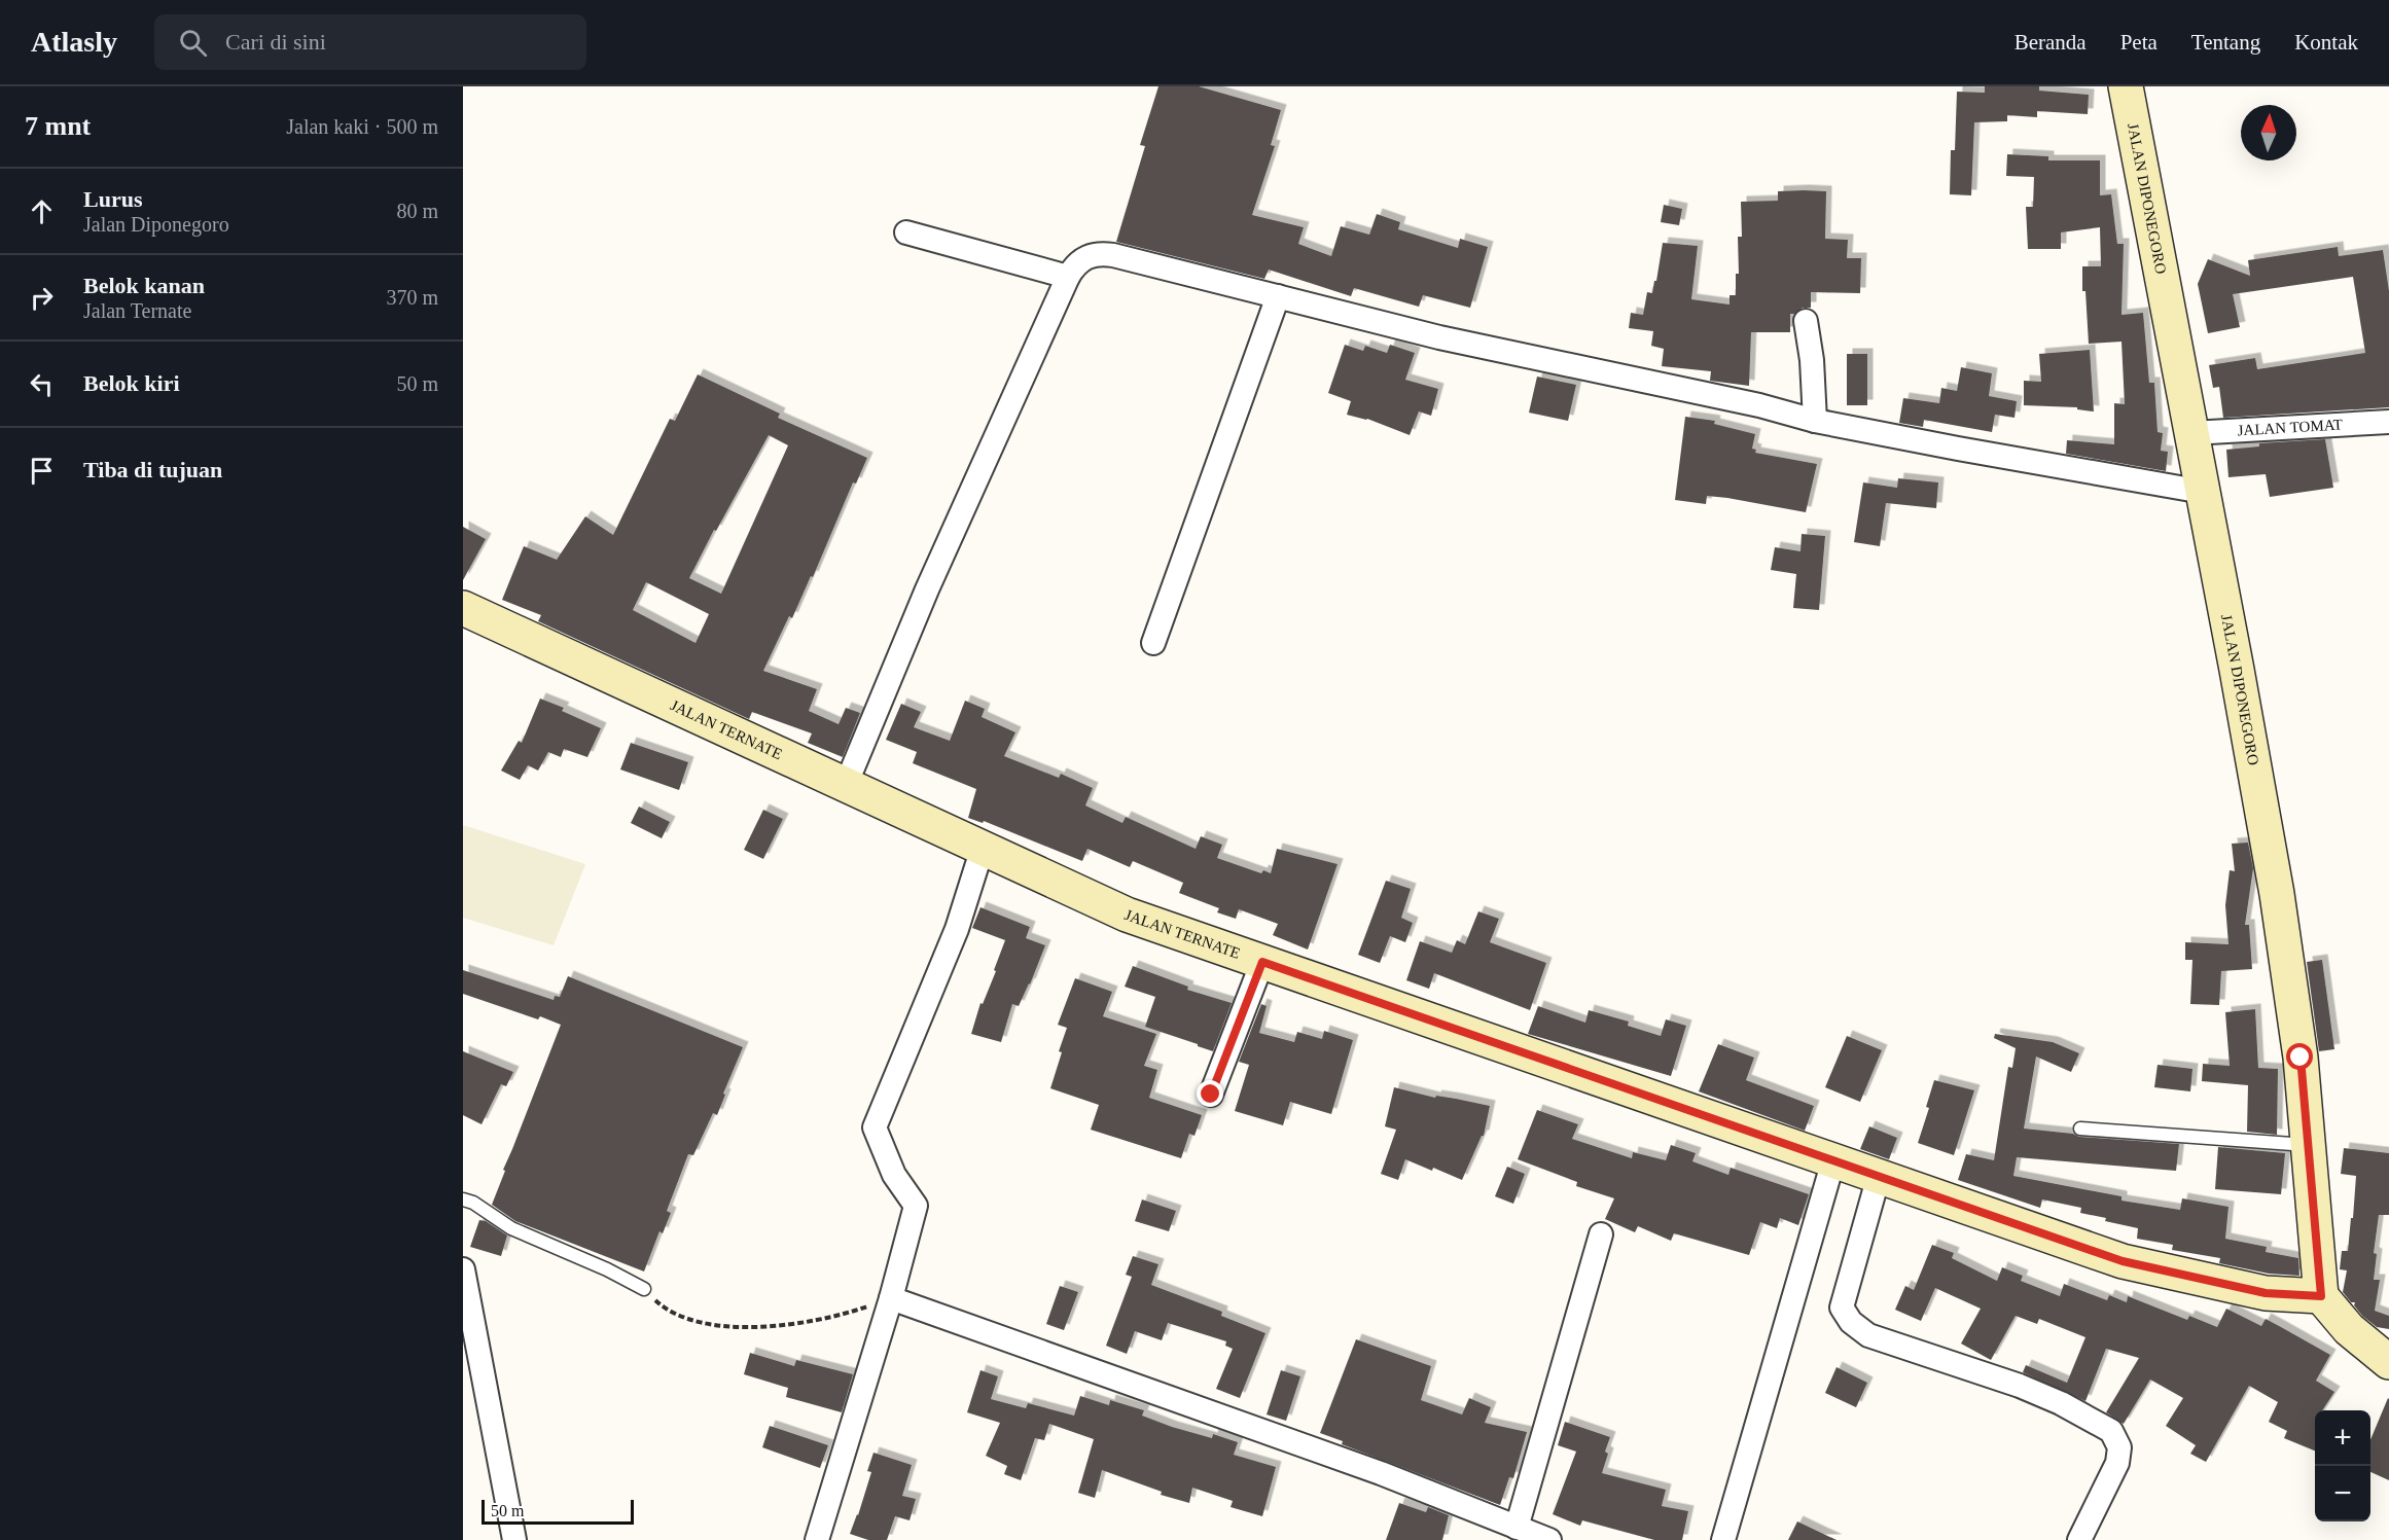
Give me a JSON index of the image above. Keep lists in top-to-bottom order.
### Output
{
  "streets": {
    "street": ["JALAN DIPONEGORO", "JALAN TOMAT", "JALAN TERNATE"]
  },
  "crossings": [
    ["JALAN DIPONEGORO", "JALAN TOMAT"],
    ["JALAN DIPONEGORO", "JALAN TERNATE"]
  ],
  "scale_bar": "50 m",
  "north": "top",
  "page": {
    "header": "Atlasly",
    "search": "Cari di sini",
    "nav": [
      "Beranda",
      "Peta",
      "Tentang",
      "Kontak"
    ],
    "heading": ["7 mnt", "Jalan kaki · 500 m"],
    "list": [
      ["Lurus", "Jalan Diponegoro", "80 m"],
      ["Belok kanan", "Jalan Ternate", "370 m"],
      ["Belok kiri", "50 m"],
      "Tiba di tujuan"
    ],
    "map_buttons": ["+", "−"],
    "scale": "50 m"
  }
}
